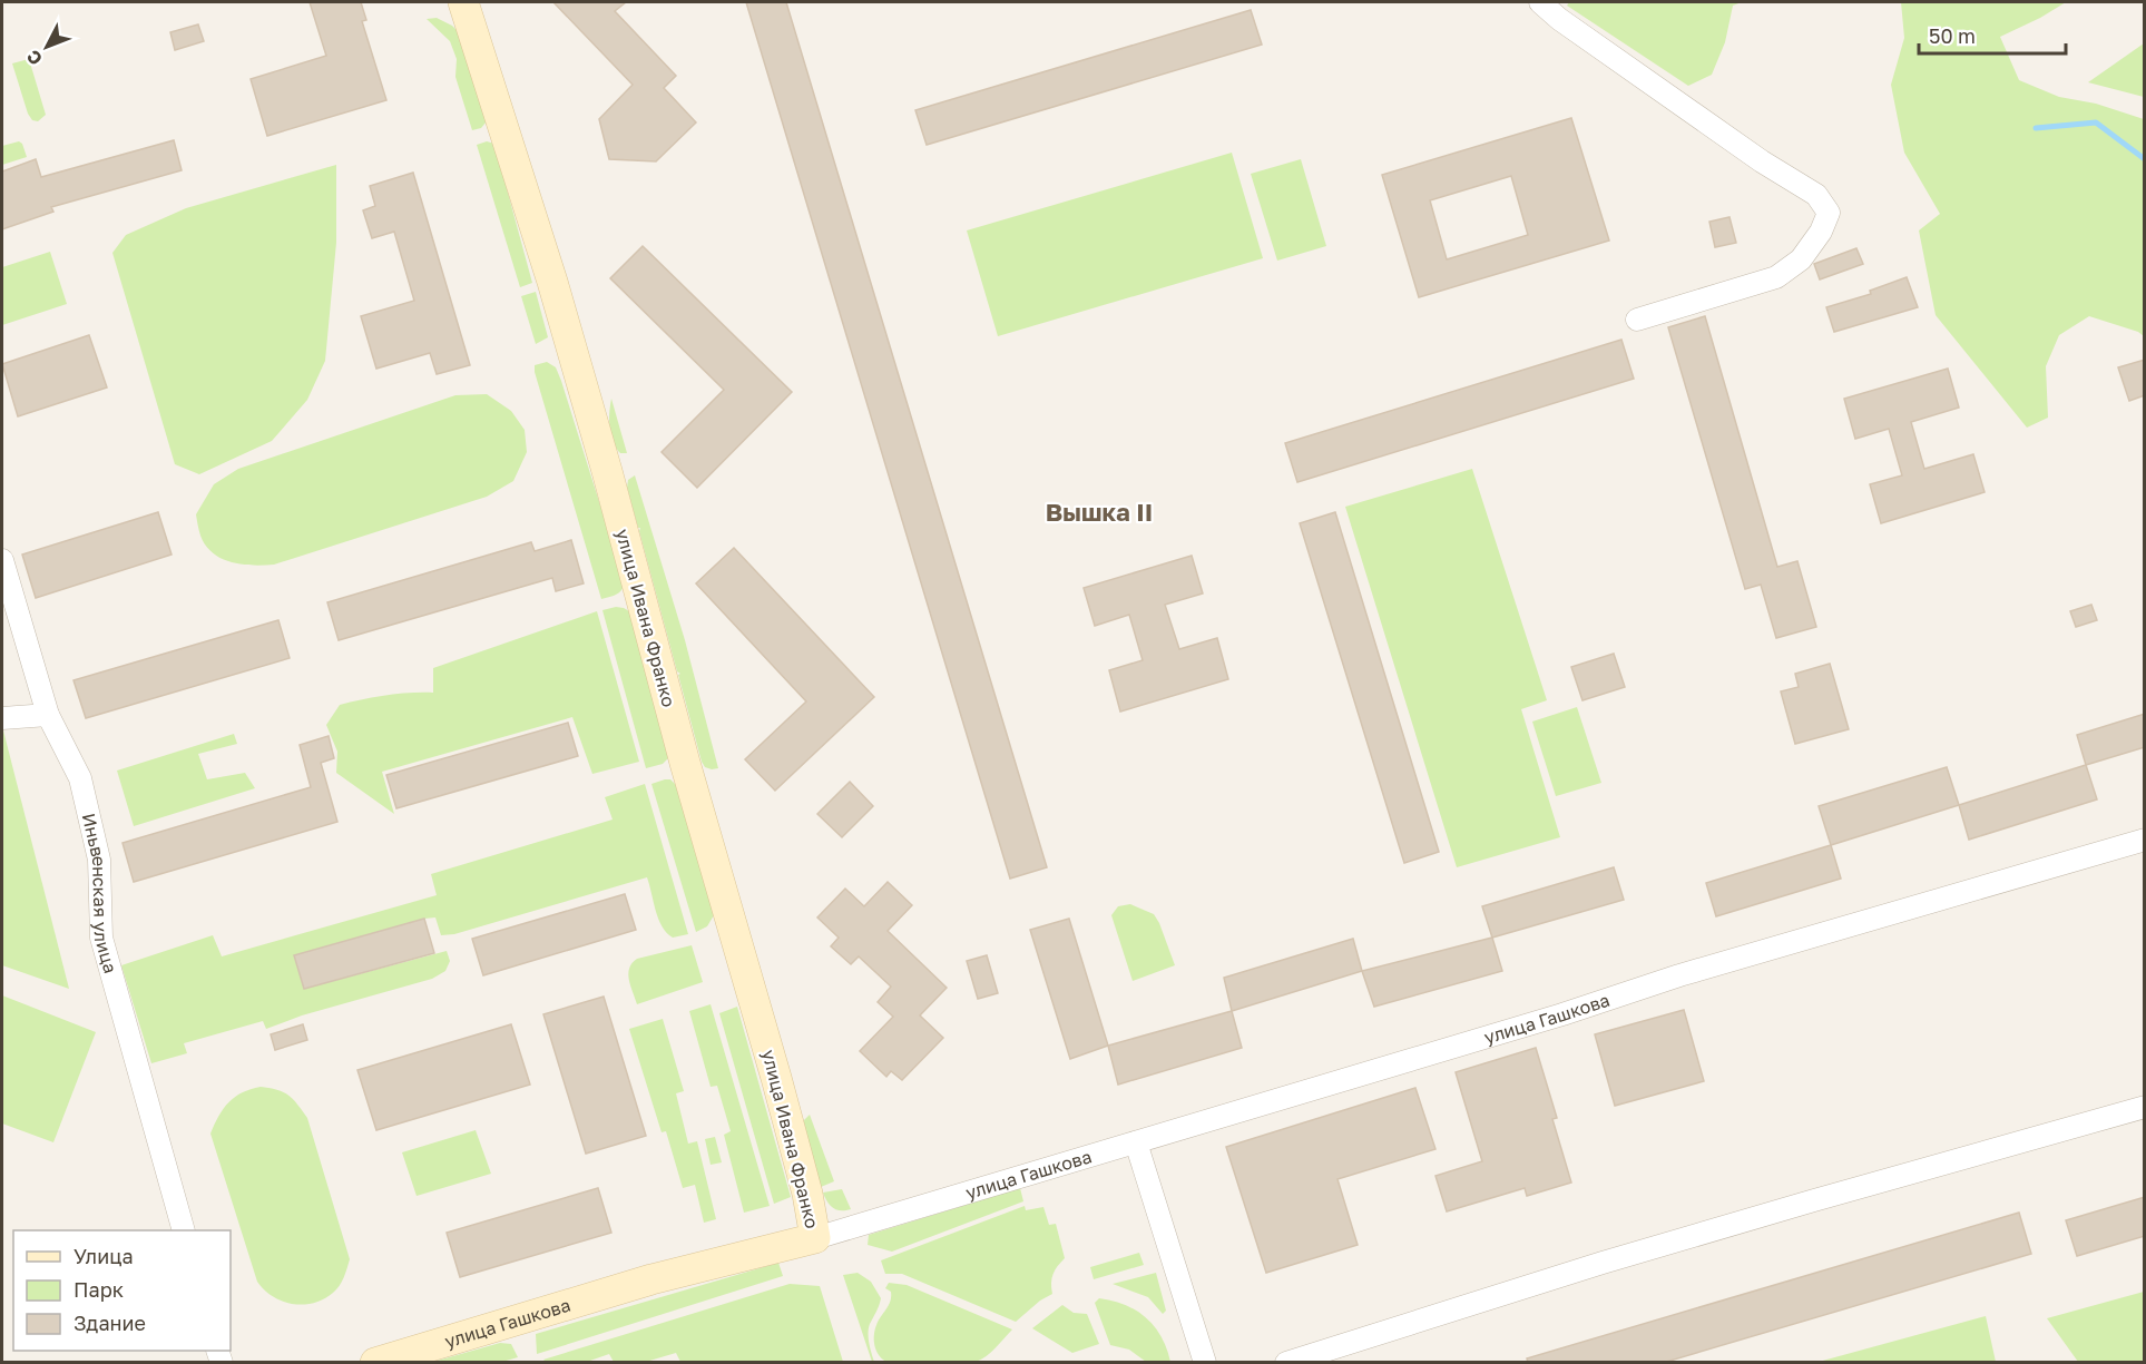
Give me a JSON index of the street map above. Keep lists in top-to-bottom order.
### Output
{
  "streets": {
    "street": ["улица Ивана Франко", "Иньвенская улица", "улица Гашкова"]
  },
  "crossings": [
    ["улица Ивана Франко", "улица Гашкова"]
  ],
  "districts": ["Вышка II"],
  "legend": ["Улица", "Парк", "Здание"],
  "scale_bar": "50 m",
  "north": "bottom left"
}
